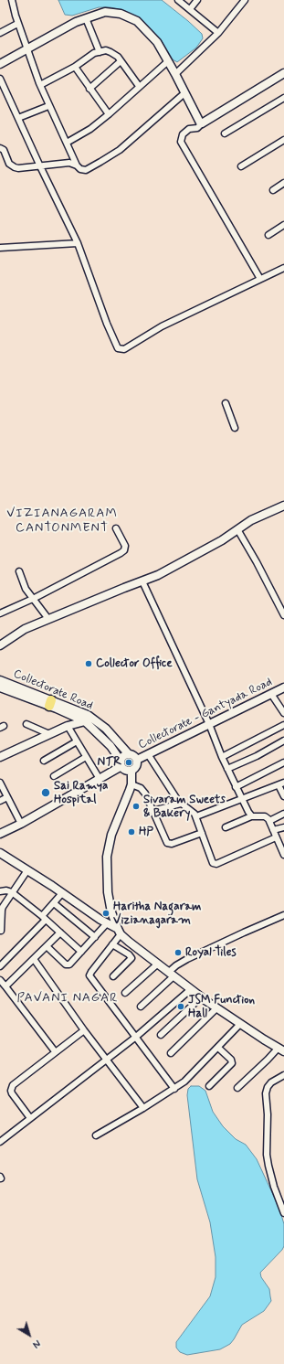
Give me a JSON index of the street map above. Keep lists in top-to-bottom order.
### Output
{
  "streets": {
    "street": ["Collectorate Road", "Collectorate - Gantyada Road"]
  },
  "crossings": [
    ["Collectorate Road", "Collectorate - Gantyada Road"]
  ],
  "districts": ["VIZIANAGARAM CANTONMENT", "PAVANI NAGAR"],
  "places": [
    "Collector Office",
    "NTR",
    "Sai Ramya Hospital",
    "Sivaram Sweets & Bakery",
    "HP",
    "Haritha Nagaram Vizianagaram",
    "Royal Tiles",
    "JSM Function Hall"
  ],
  "north": "bottom right"
}
